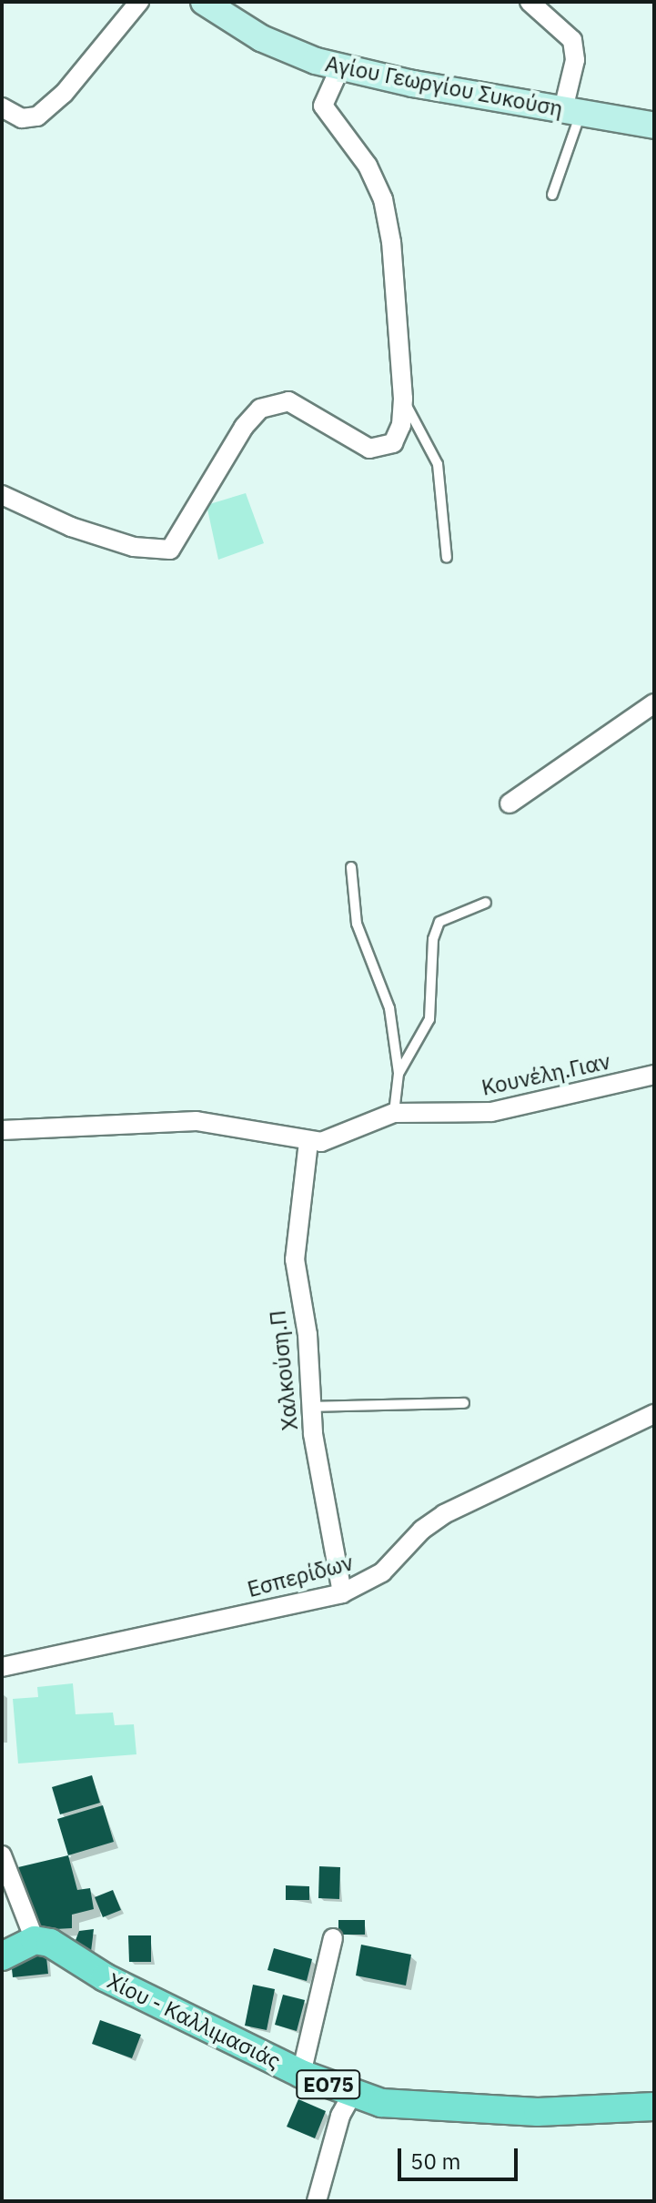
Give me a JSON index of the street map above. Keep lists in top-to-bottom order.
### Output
{
  "streets": {
    "main road": ["Αγίου Γεωργίου Συκούση", "Χίου - Καλλιμασιάς", "ΕΟ75"],
    "street": ["Κουνέλη.Γιαν", "Χαλκούση.Π", "Εσπερίδων"]
  },
  "crossings": [
    ["Κουνέλη.Γιαν", "Χαλκούση.Π"],
    ["Χαλκούση.Π", "Εσπερίδων"]
  ],
  "scale_bar": "50 m"
}
